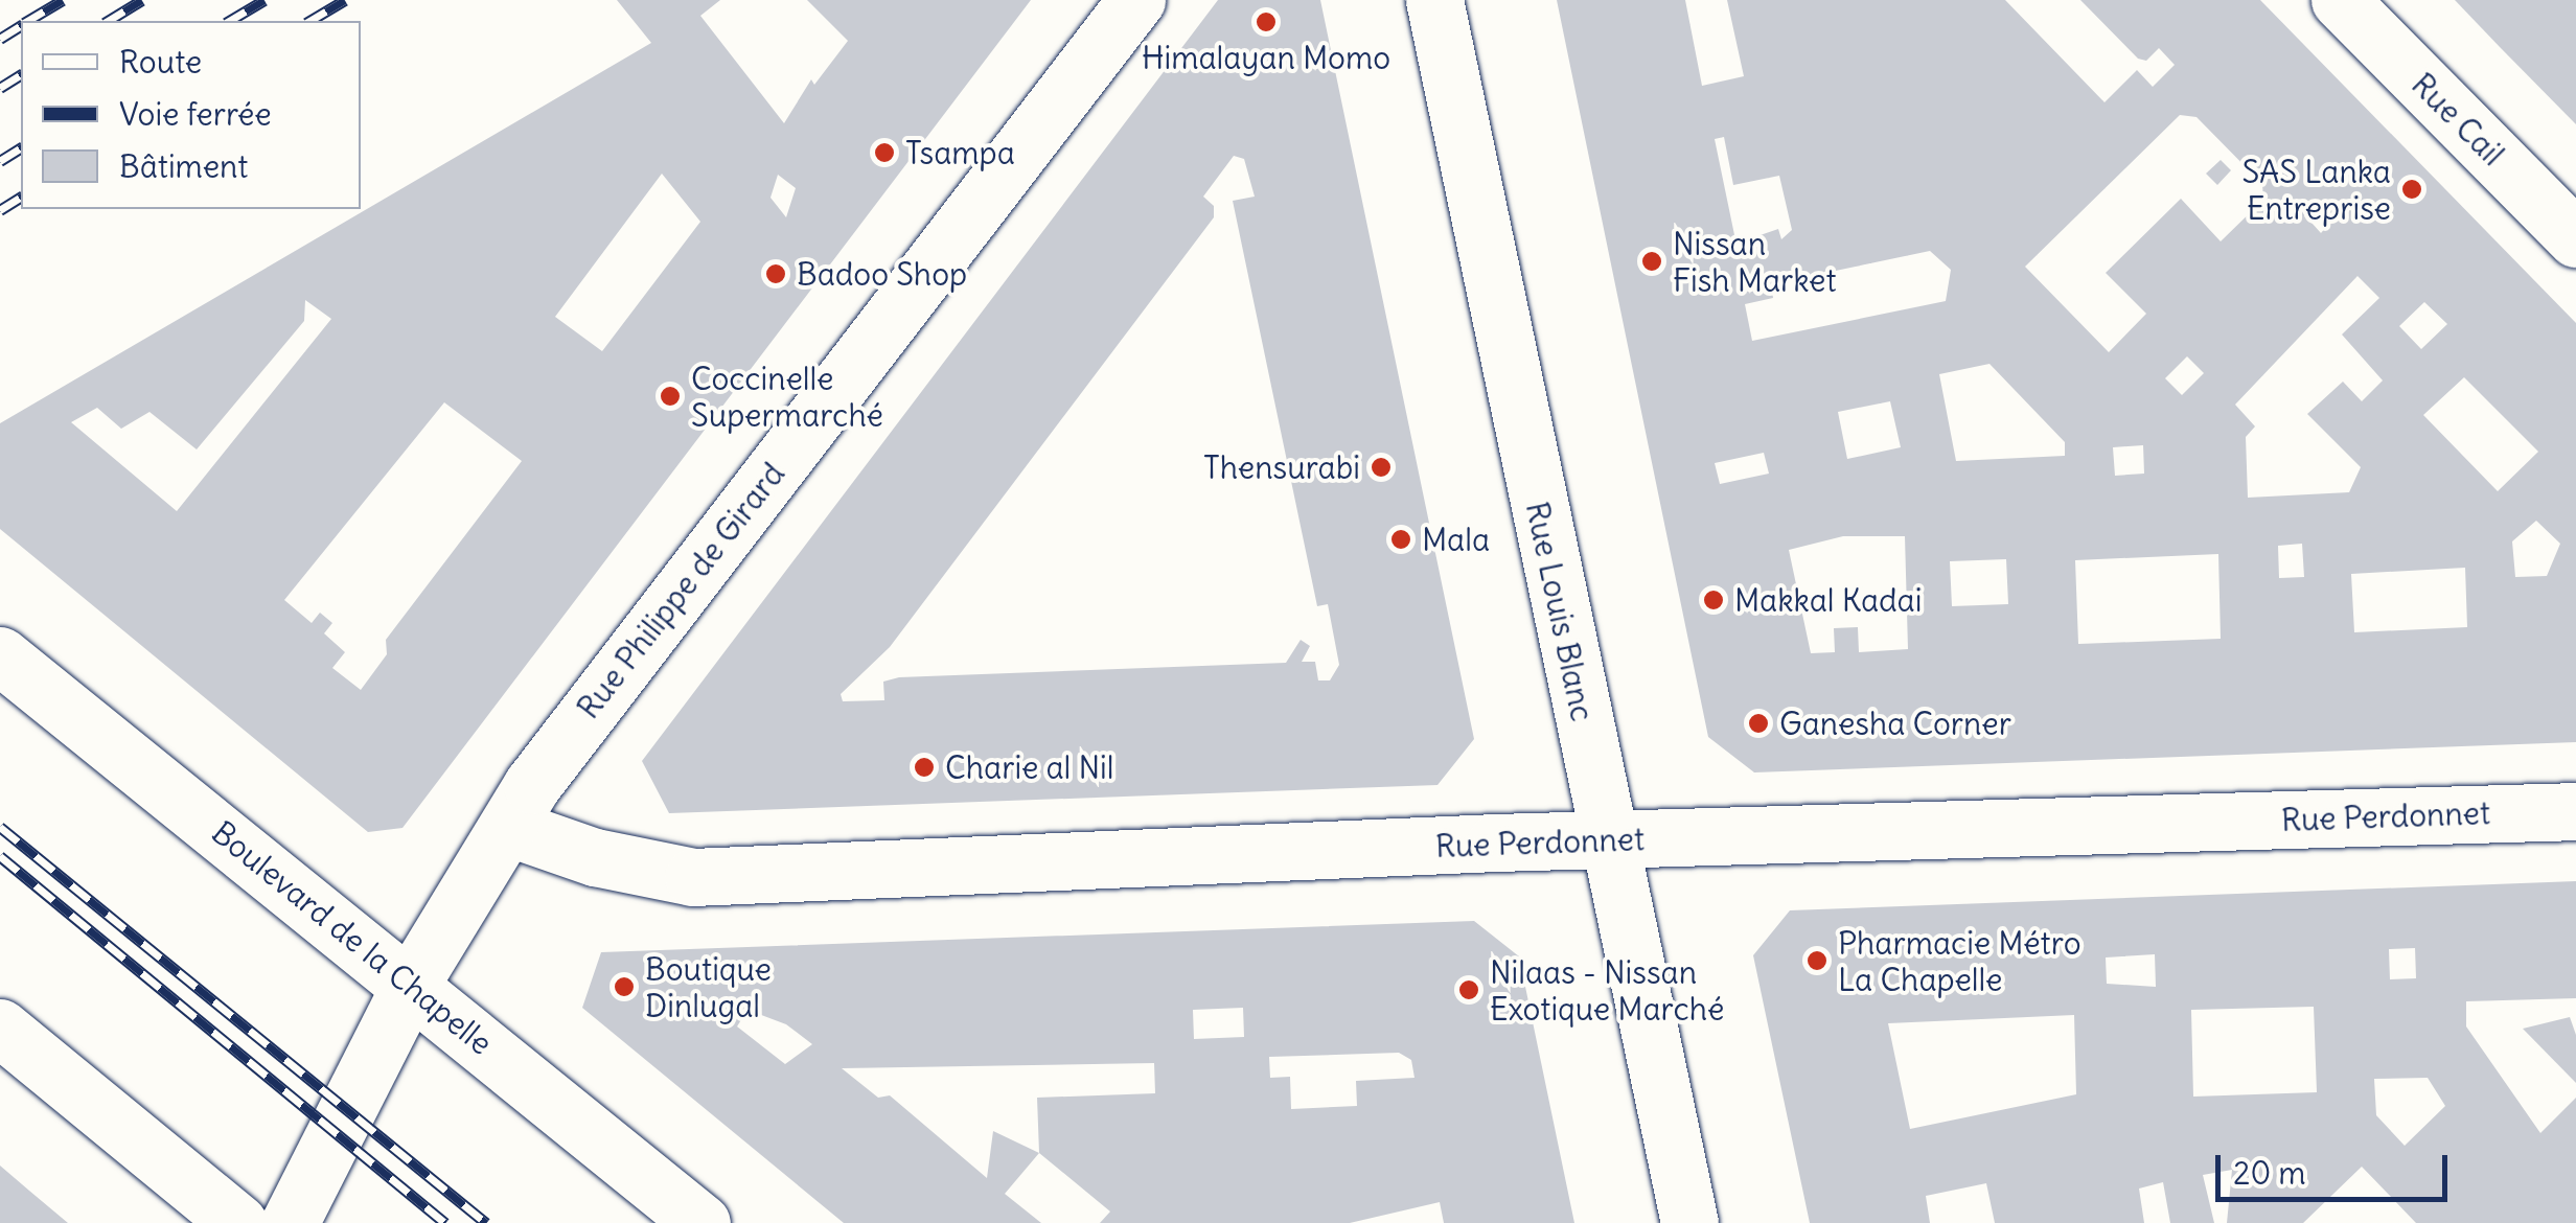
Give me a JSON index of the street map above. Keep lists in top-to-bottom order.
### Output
{
  "streets": {
    "street": [
      "Rue Cail",
      "Rue Philippe de Girard",
      "Rue Louis Blanc",
      "Rue Perdonnet",
      "Boulevard de la Chapelle"
    ]
  },
  "crossings": [
    ["Rue Philippe de Girard", "Rue Perdonnet"],
    ["Rue Philippe de Girard", "Boulevard de la Chapelle"],
    ["Rue Louis Blanc", "Rue Perdonnet"]
  ],
  "places": [
    "Himalayan Momo",
    "Tsampa",
    "SAS Lanka Entreprise",
    "Nissan Fish Market",
    "Badoo Shop",
    "Coccinelle Supermarché",
    "Thensurabi",
    "Mala",
    "Makkal Kadai",
    "Ganesha Corner",
    "Charie al Nil",
    "Pharmacie Métro La Chapelle",
    "Boutique Dinlugal",
    "Nilaas - Nissan Exotique Marché"
  ],
  "legend": ["Route", "Voie ferrée", "Bâtiment"],
  "scale_bar": "20 m"
}
